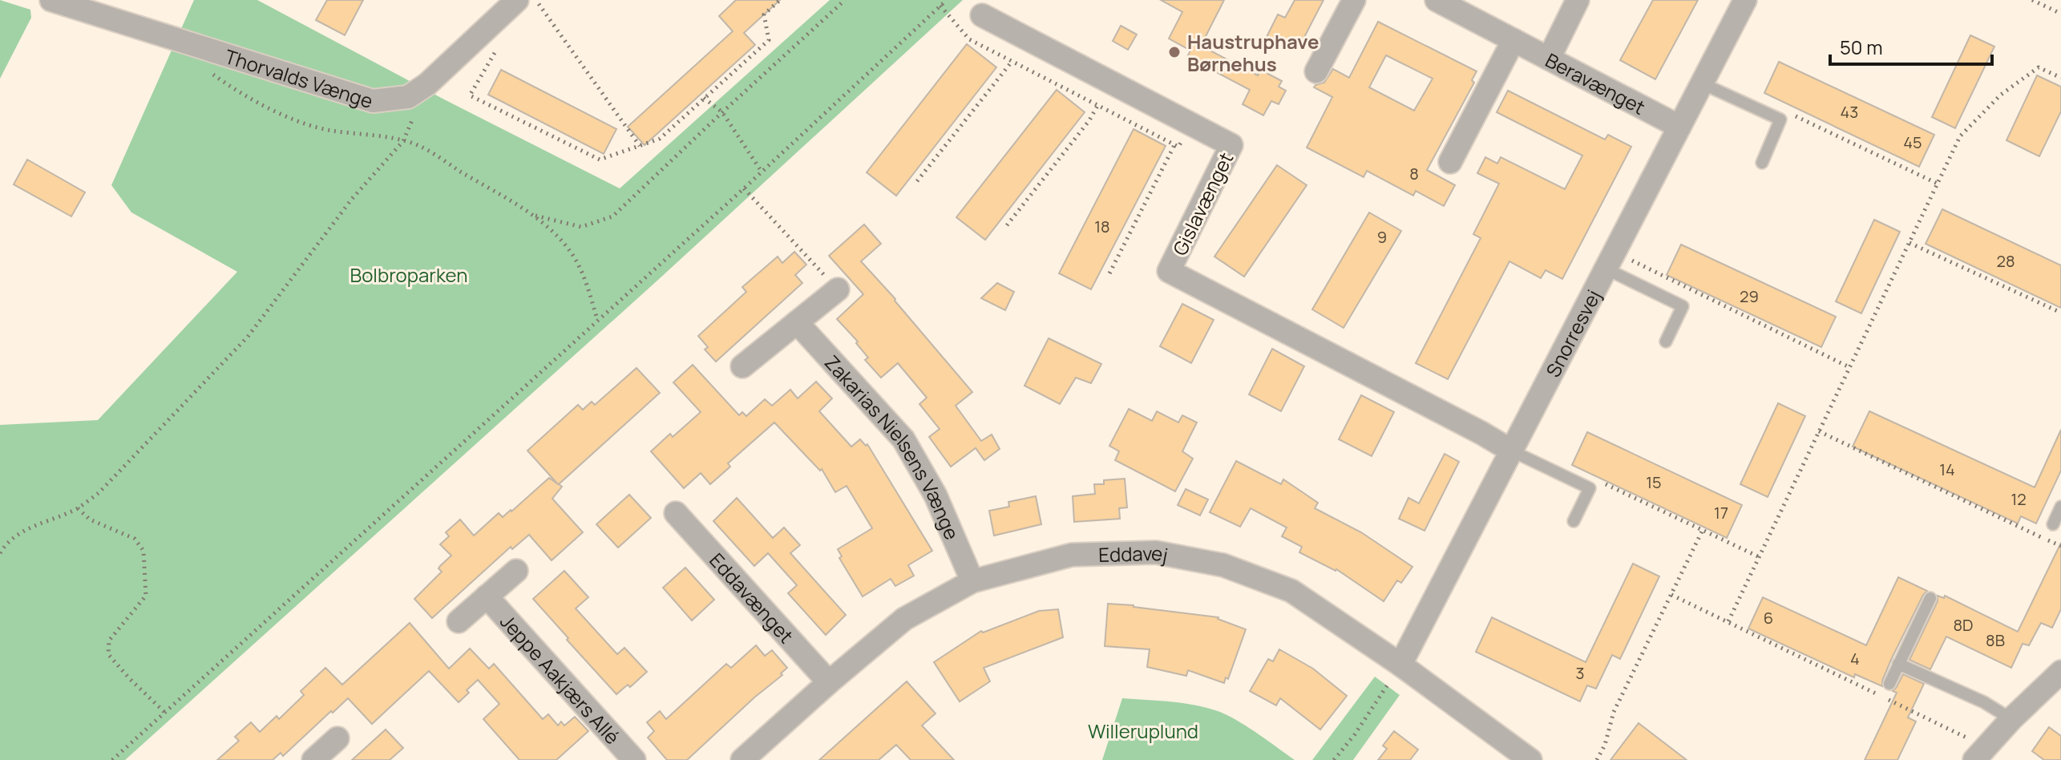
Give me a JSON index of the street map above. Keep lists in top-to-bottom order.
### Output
{
  "streets": {
    "street": [
      "Thorvalds Vænge",
      "Beravænget",
      "Gislavænget",
      "Snorresvej",
      "Zakarias Nielsens Vænge",
      "Eddavej",
      "Eddavænget",
      "Jeppe Aakjærs Allé"
    ]
  },
  "crossings": [
    ["Beravænget", "Snorresvej"],
    ["Gislavænget", "Snorresvej"],
    ["Snorresvej", "Eddavej"],
    ["Zakarias Nielsens Vænge", "Eddavej"],
    ["Eddavej", "Eddavænget"]
  ],
  "parks": ["Bolbroparken", "Willeruplund"],
  "places": ["Haustruphave Børnehus"],
  "house_numbers": [
    "43",
    "45",
    "8",
    "18",
    "9",
    "28",
    "29",
    "14",
    "15",
    "12",
    "17",
    "6",
    "8D",
    "8B",
    "4",
    "3"
  ],
  "scale_bar": "50 m"
}
